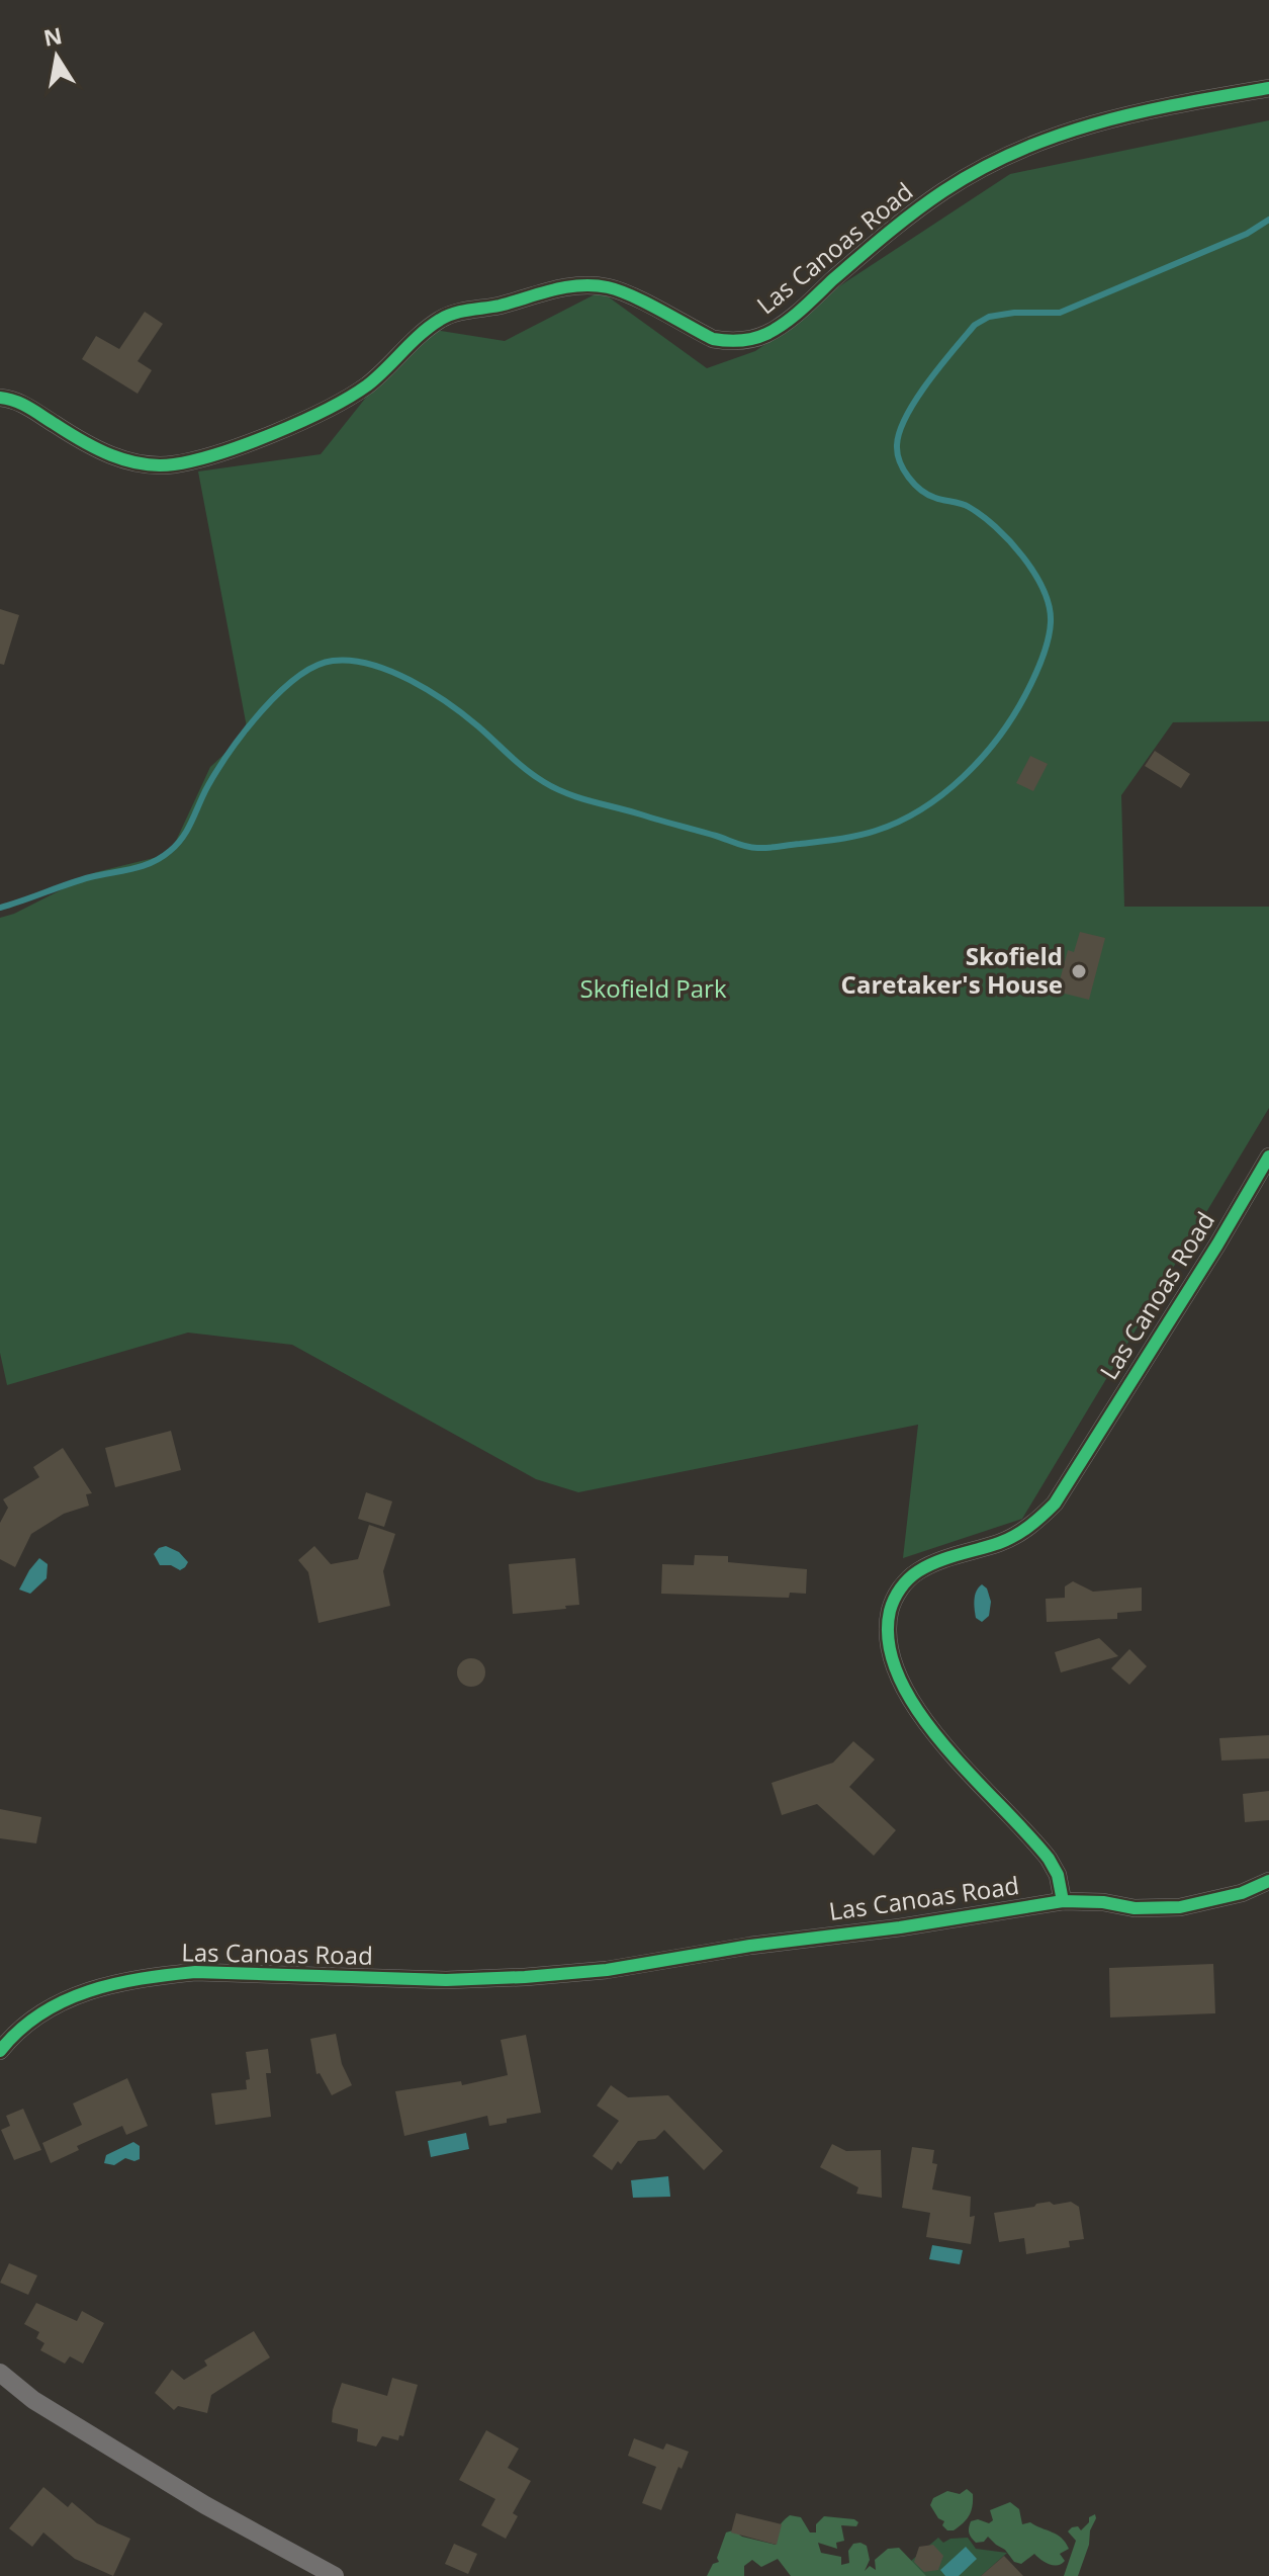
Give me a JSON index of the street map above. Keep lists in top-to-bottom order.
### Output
{
  "streets": {
    "street": ["Las Canoas Road"]
  },
  "parks": ["Skofield Park"],
  "places": ["Skofield Caretaker's House"],
  "north": "top"
}
